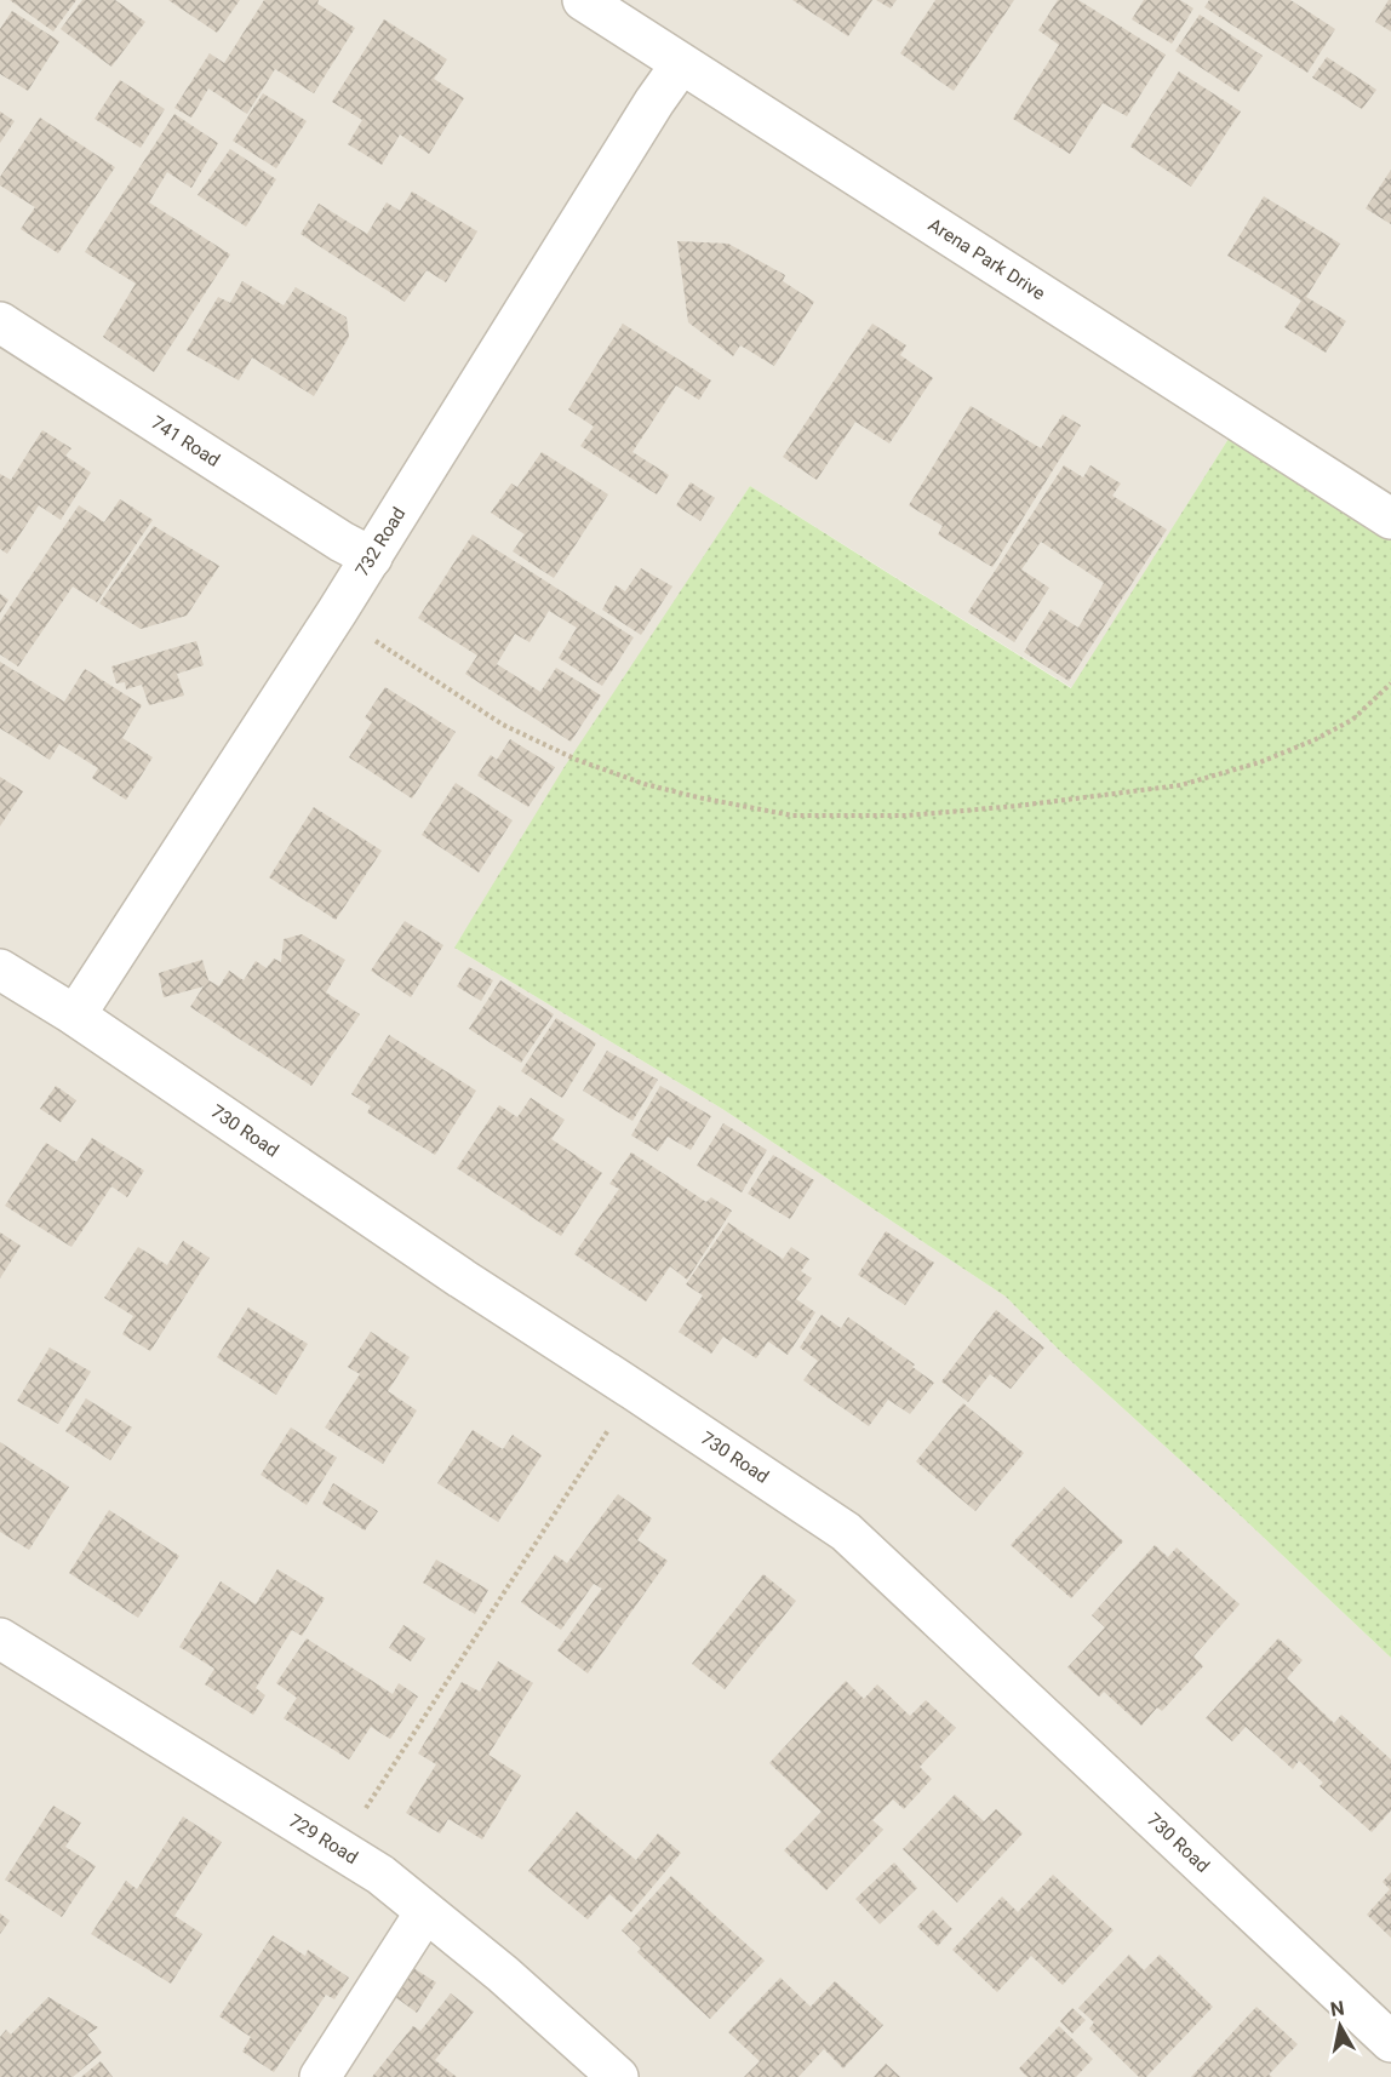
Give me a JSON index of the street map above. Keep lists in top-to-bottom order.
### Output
{
  "streets": {
    "street": [
      "Arena Park Drive",
      "741 Road",
      "732 Road",
      "730 Road",
      "729 Road"
    ]
  },
  "crossings": [
    ["Arena Park Drive", "732 Road"],
    ["741 Road", "732 Road"],
    ["732 Road", "730 Road"]
  ],
  "north": "top"
}
